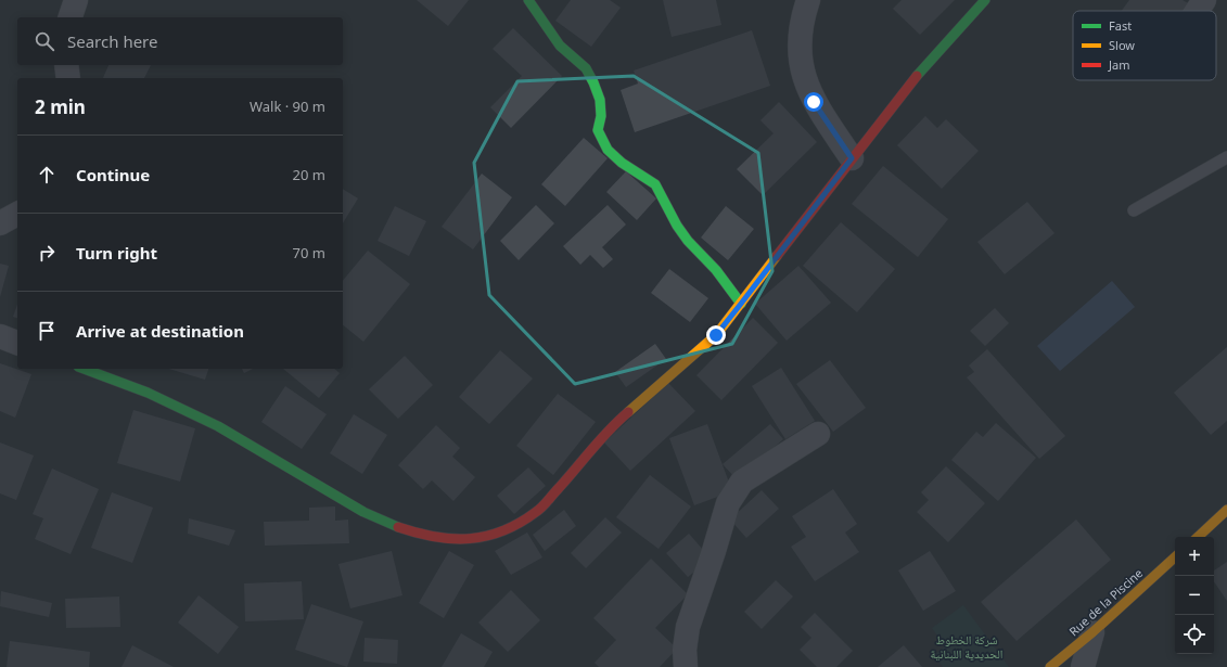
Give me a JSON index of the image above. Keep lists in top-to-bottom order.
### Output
{
  "streets": {
    "street": ["Rue de la Piscine"]
  },
  "parks": ["شركة الخطوط الحديدية اللبنانية"],
  "legend": ["Fast", "Slow", "Jam"],
  "page": {
    "search": "Search here",
    "heading": ["2 min", "Walk · 90 m"],
    "list": [
      ["Continue", "20 m"],
      ["Turn right", "70 m"],
      "Arrive at destination"
    ],
    "map_buttons": ["+", "−"]
  }
}
